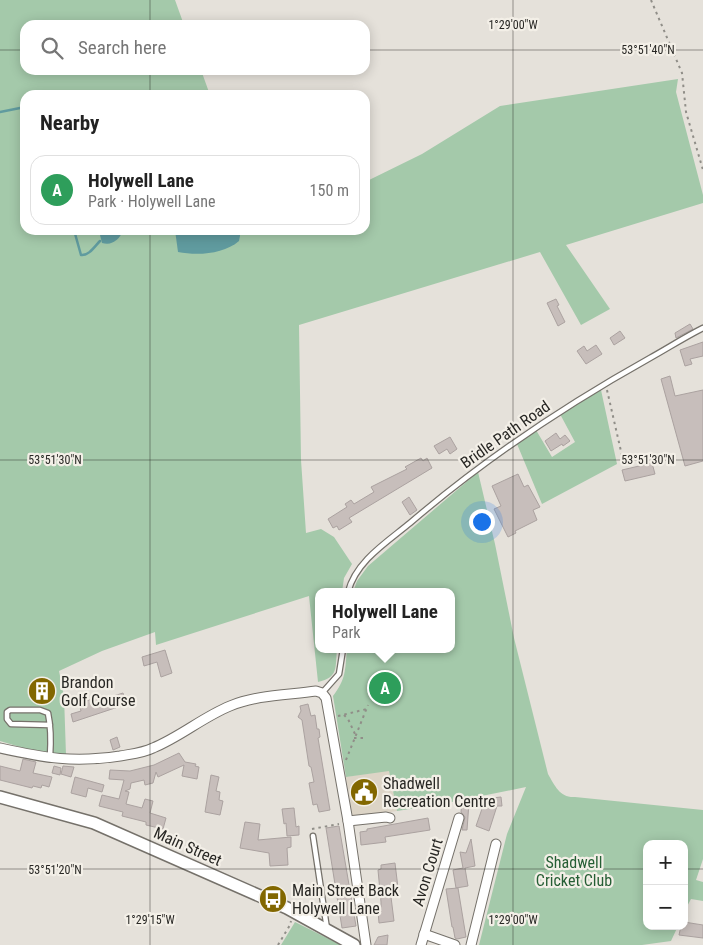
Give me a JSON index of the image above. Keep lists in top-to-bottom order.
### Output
{
  "streets": {
    "street": ["Main Street", "Avon Court"],
    "lane": ["Bridle Path Road"]
  },
  "parks": ["Shadwell Cricket Club"],
  "places": {
    "building": ["Brandon Golf Course"],
    "public building": ["Shadwell Recreation Centre"],
    "bus stop": ["Main Street Back Holywell Lane"]
  },
  "page": {
    "search": "Search here",
    "heading": "Nearby",
    "list": [
      {
        "mark": "A",
        "name": "Holywell Lane",
        "note": "Park · Holywell Lane",
        "value": "150 m"
      }
    ],
    "popup": ["Holywell Lane", "Park"],
    "pins": "A",
    "map_buttons": ["+", "−"]
  },
  "coordinates": [
    "1°29'00\"W",
    "53°51'40\"N",
    "53°51'30\"N",
    "53°51'20\"N",
    "1°29'15\"W"
  ]
}
